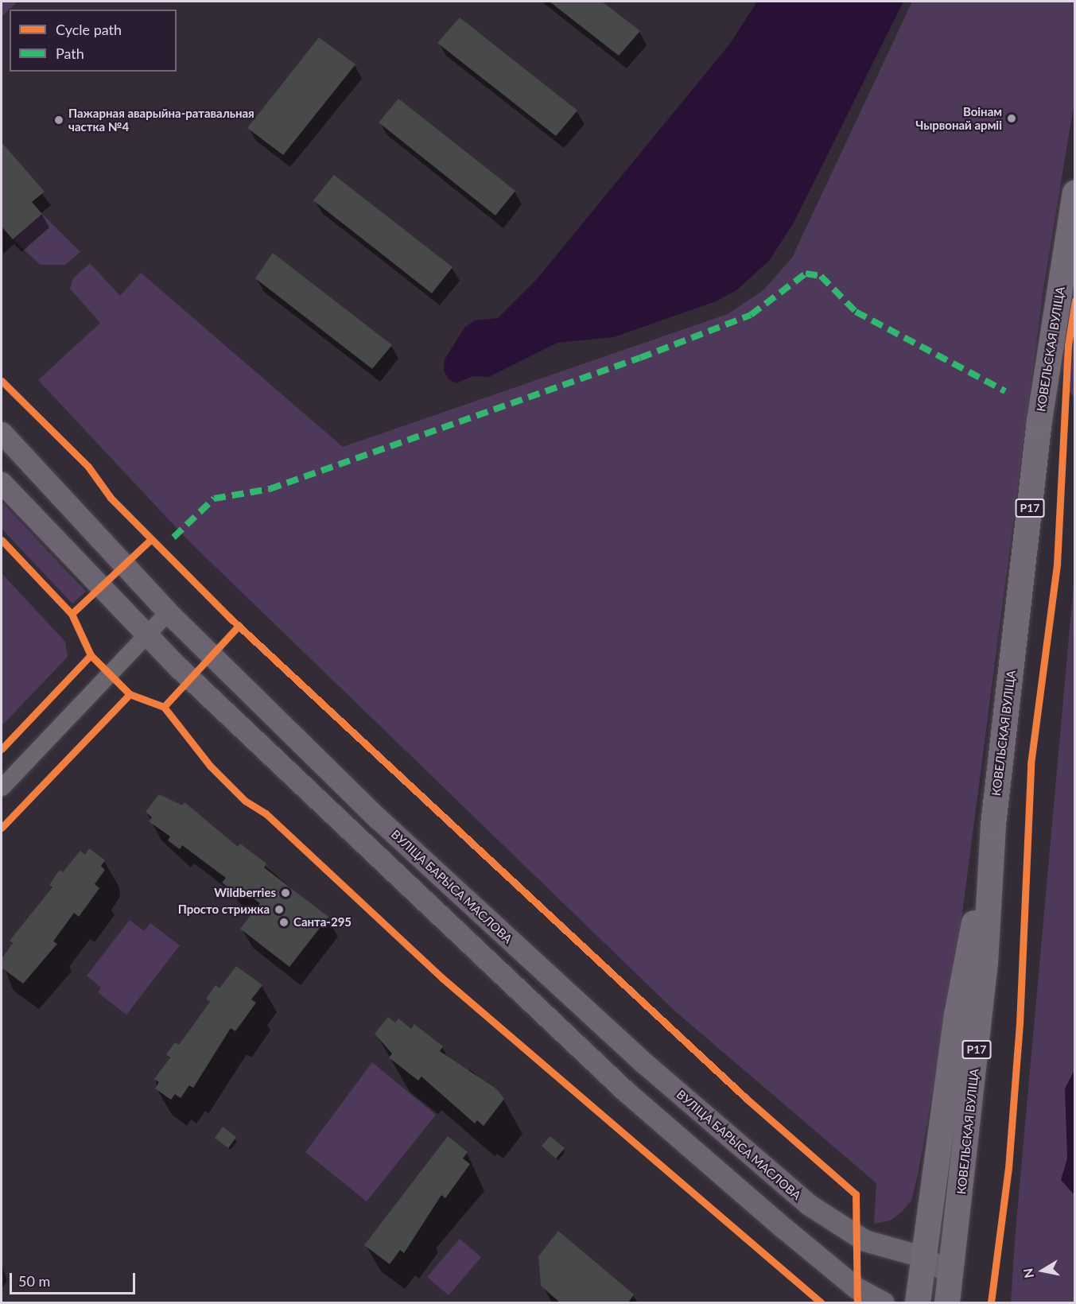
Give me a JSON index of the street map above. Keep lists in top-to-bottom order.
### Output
{
  "streets": {
    "highway": ["КОВЕЛЬСКАЯ ВУЛІЦА", "Р17"],
    "main road": ["ВУЛІЦА БАРЫСА МАСЛОВА"]
  },
  "crossings": [
    ["КОВЕЛЬСКАЯ ВУЛІЦА", "Р17"],
    ["КОВЕЛЬСКАЯ ВУЛІЦА", "ВУЛІЦА БАРЫСА МАСЛОВА"],
    ["Р17", "ВУЛІЦА БАРЫСА МАСЛОВА"]
  ],
  "places": [
    "Воінам Чырвонай арміі",
    "Пажарная аварыйна-ратавальная частка №4",
    "Wildberries",
    "Просто стрижка",
    "Санта-295"
  ],
  "legend": ["Cycle path", "Path"],
  "scale_bar": "50 m",
  "north": "left"
}
